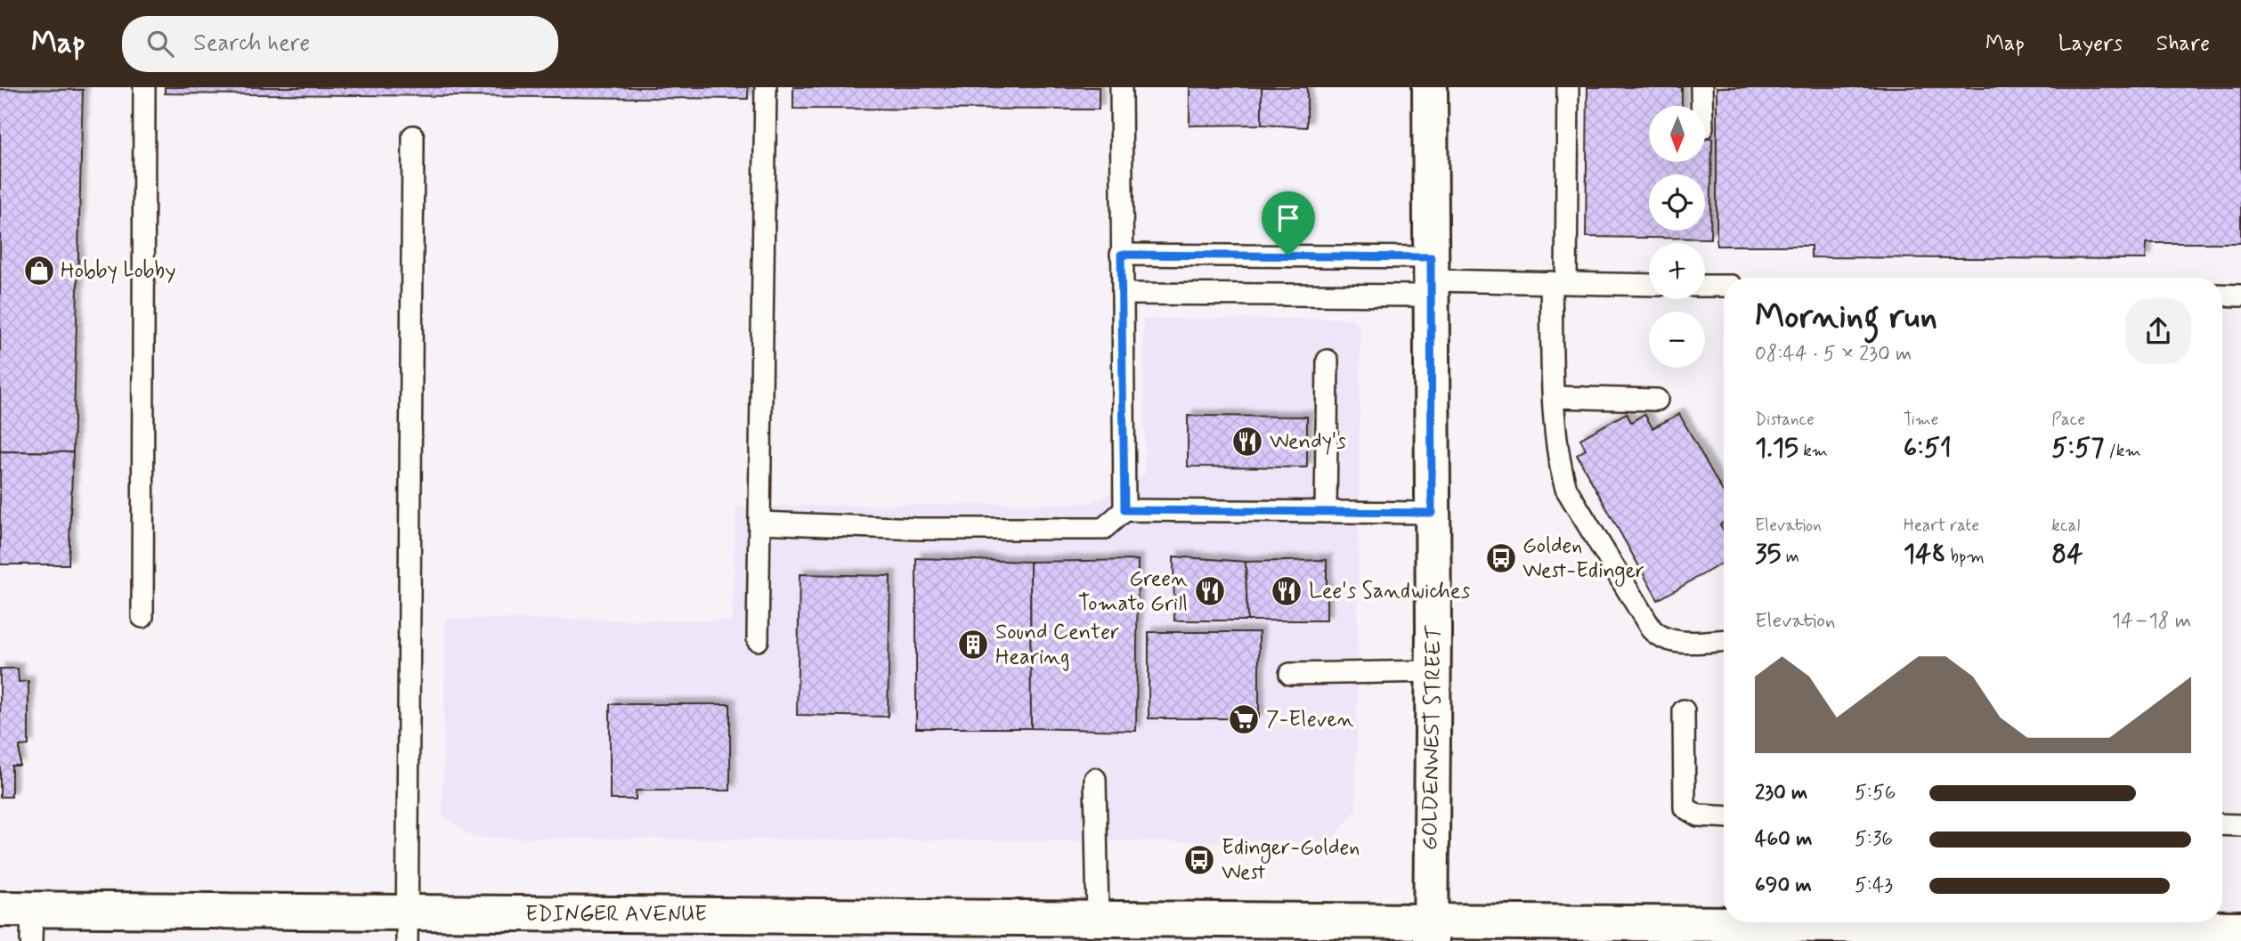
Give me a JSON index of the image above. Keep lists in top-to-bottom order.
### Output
{
  "streets": {
    "main road": ["GOLDENWEST STREET", "EDINGER AVENUE"]
  },
  "crossings": [
    ["GOLDENWEST STREET", "EDINGER AVENUE"]
  ],
  "places": {
    "shop": ["Hobby Lobby"],
    "restaurant": ["Wendy's", "Green Tomato Grill", "Lee's Sandwiches"],
    "bus stop": ["Golden West-Edinger", "Edinger-Golden West"],
    "building": ["Sound Center Hearing"],
    "supermarket": ["7-Eleven"]
  },
  "north": "bottom",
  "page": {
    "header": "Map",
    "search": "Search here",
    "nav": ["Map", "Layers", "Share"],
    "map_buttons": ["+", "−"],
    "heading": ["Morning run", "08:44 · 5 × 230 m"],
    "stats": [
      ["Distance", "1.15 km"],
      ["Time", "6:51"],
      ["Pace", "5:57 /km"],
      ["Elevation", "35 m"],
      ["Heart rate", "148 bpm"],
      ["kcal", "84"]
    ],
    "chart": ["Elevation", "14–18 m"],
    "list": [
      {
        "name": "230 m",
        "note": "5:56"
      },
      {
        "name": "460 m",
        "note": "5:36"
      },
      {
        "name": "690 m",
        "note": "5:43"
      }
    ]
  }
}
